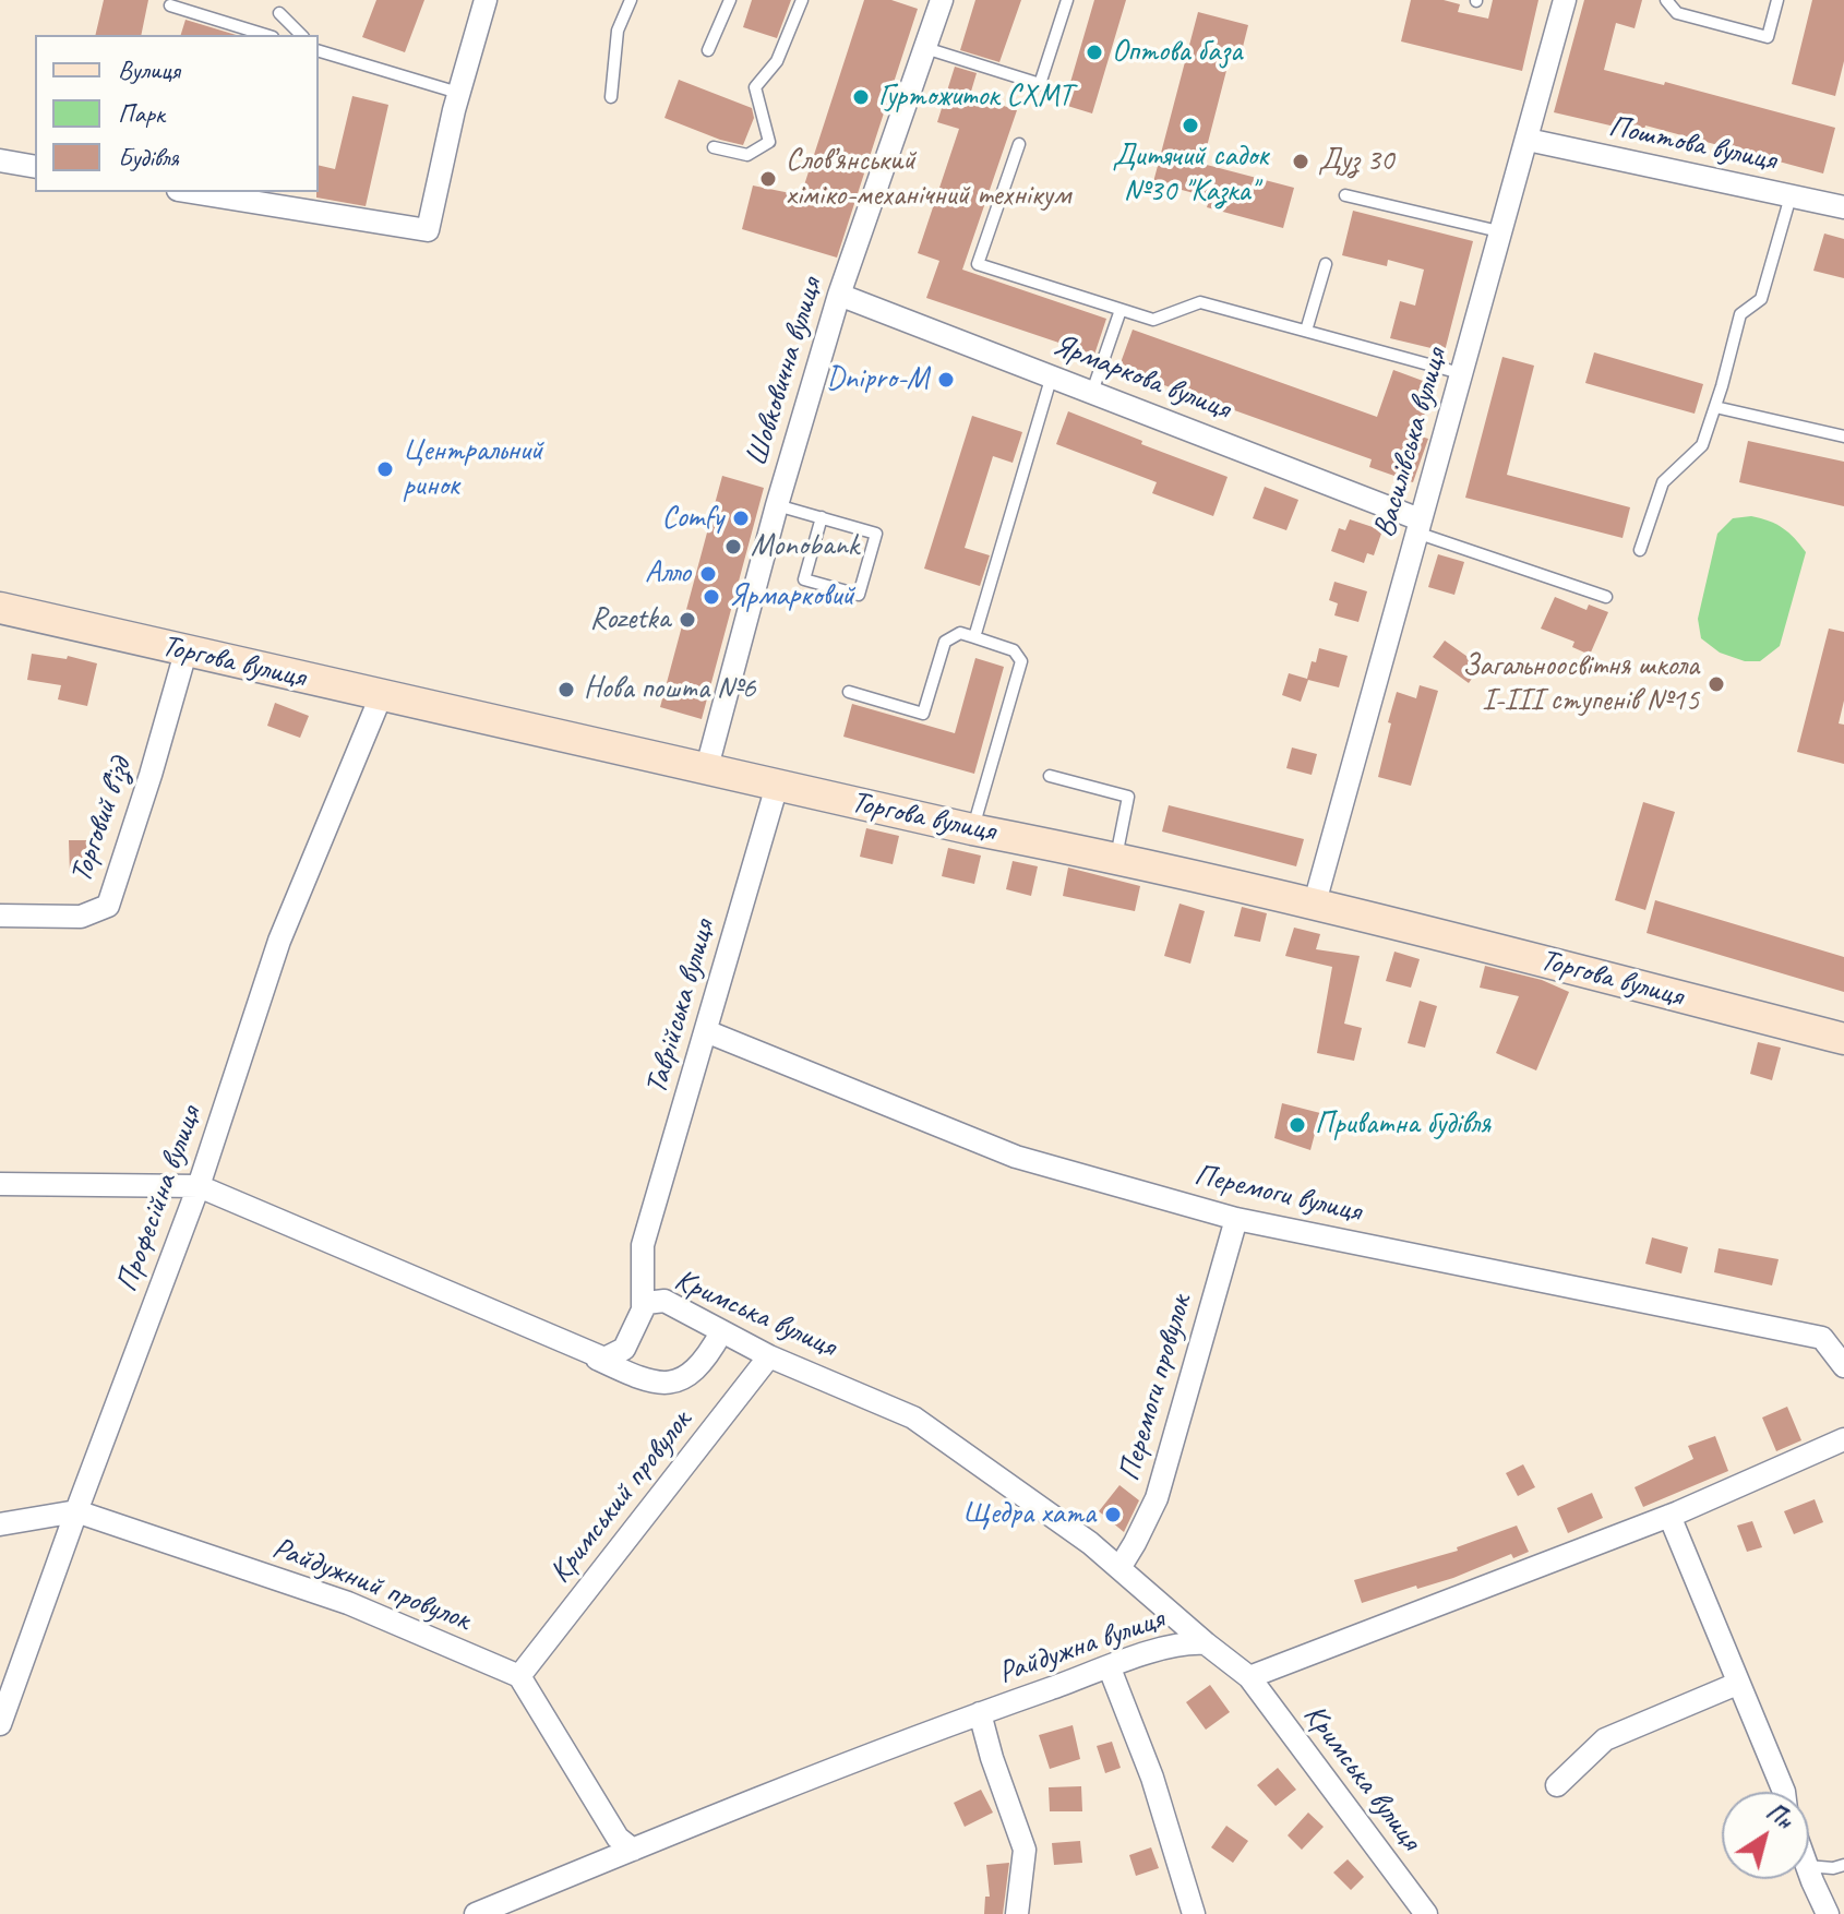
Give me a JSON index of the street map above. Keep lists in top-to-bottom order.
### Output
{
  "streets": {
    "street": [
      "Поштова вулиця",
      "Шовковична вулиця",
      "Ярмаркова вулиця",
      "Василівська вулиця",
      "Торгова вулиця",
      "Торговий в’їзд",
      "Таврійська вулиця",
      "Перемоги вулиця",
      "Професійна вулиця",
      "Кримська вулиця",
      "Перемоги провулок",
      "Кримський провулок",
      "Райдужний провулок",
      "Райдужна вулиця"
    ]
  },
  "crossings": [
    ["Поштова вулиця", "Василівська вулиця"],
    ["Шовковична вулиця", "Ярмаркова вулиця"],
    ["Шовковична вулиця", "Торгова вулиця"],
    ["Ярмаркова вулиця", "Василівська вулиця"],
    ["Василівська вулиця", "Торгова вулиця"],
    ["Торгова вулиця", "Торговий в’їзд"],
    ["Торгова вулиця", "Таврійська вулиця"],
    ["Торгова вулиця", "Професійна вулиця"],
    ["Таврійська вулиця", "Перемоги вулиця"],
    ["Таврійська вулиця", "Кримська вулиця"],
    ["Перемоги вулиця", "Перемоги провулок"],
    ["Професійна вулиця", "Райдужний провулок"],
    ["Кримська вулиця", "Перемоги провулок"],
    ["Кримська вулиця", "Кримський провулок"],
    ["Кримська вулиця", "Райдужна вулиця"],
    ["Кримський провулок", "Райдужний провулок"]
  ],
  "places": [
    "Оптова база",
    "Гуртожиток СХМТ",
    "Дитячий садок №30 \"Казка\"",
    "Дуз 30",
    "Слов’янський хіміко-механічний технікум",
    "Dnipro-M",
    "Центральний ринок",
    "Comfy",
    "Monobank",
    "Алло",
    "Ярмарковий",
    "Rozetka",
    "Загальноосвітня школа І-ІІІ ступенів №15",
    "Нова пошта №6",
    "Приватна будівля",
    "Щедра хата"
  ],
  "legend": ["Вулиця", "Парк", "Будівля"],
  "north": "top right"
}
